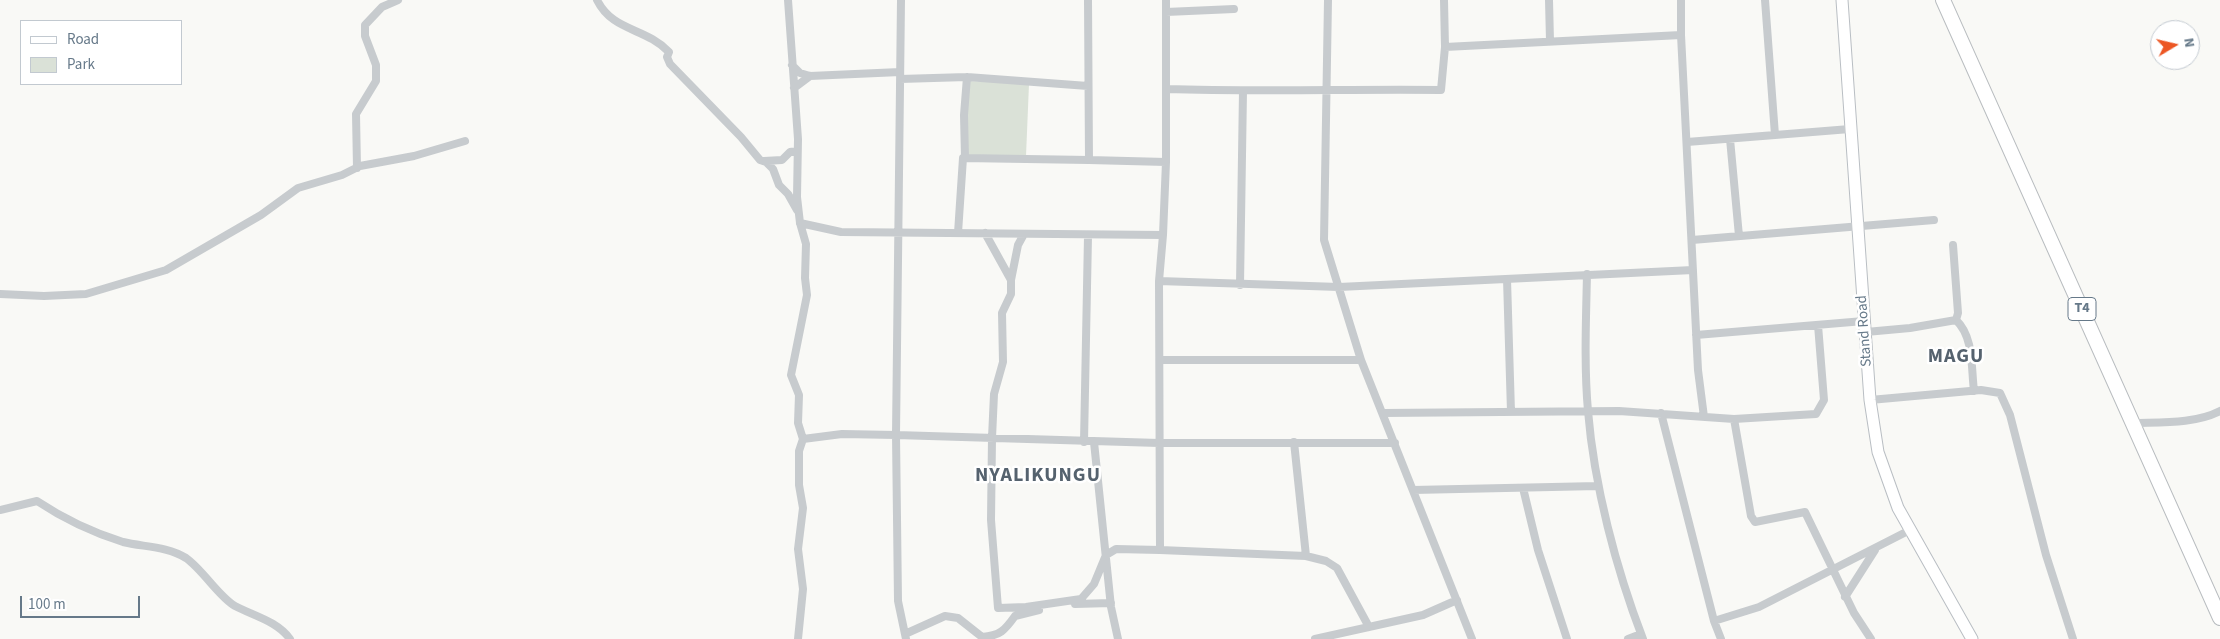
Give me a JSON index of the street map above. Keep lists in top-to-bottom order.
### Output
{
  "streets": {
    "highway": ["T4"],
    "main road": ["Stand Road"]
  },
  "districts": ["MAGU", "NYALIKUNGU"],
  "legend": ["Road", "Park"],
  "scale_bar": "100 m",
  "north": "right"
}
